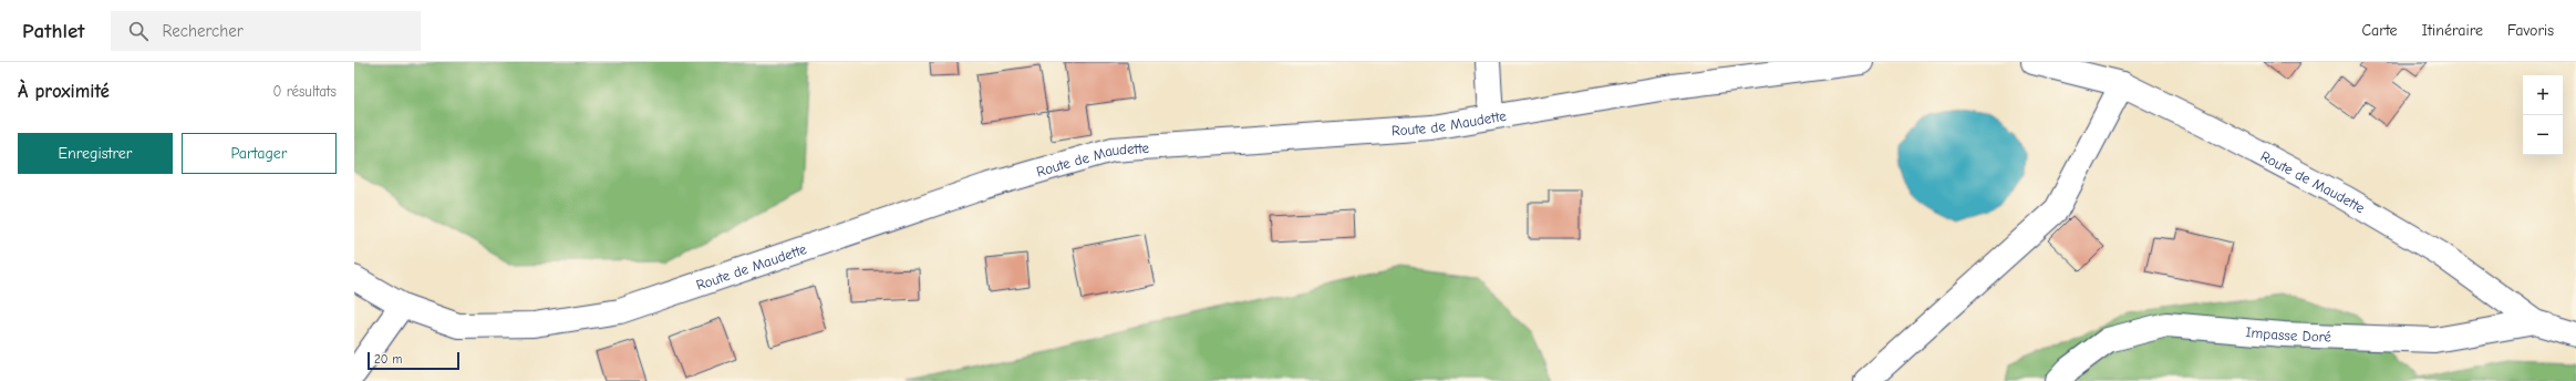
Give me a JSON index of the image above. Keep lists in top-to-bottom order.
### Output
{
  "streets": {
    "street": ["Route de Maudette", "Impasse Doré"]
  },
  "crossings": [
    ["Route de Maudette", "Impasse Doré"]
  ],
  "scale_bar": "20 m",
  "page": {
    "header": "Pathlet",
    "search": "Rechercher",
    "nav": ["Carte", "Itinéraire", "Favoris"],
    "heading": ["À proximité", "0 résultats"],
    "map_buttons": ["+", "−"],
    "buttons": ["Enregistrer", "Partager"],
    "scale": "20 m"
  }
}
